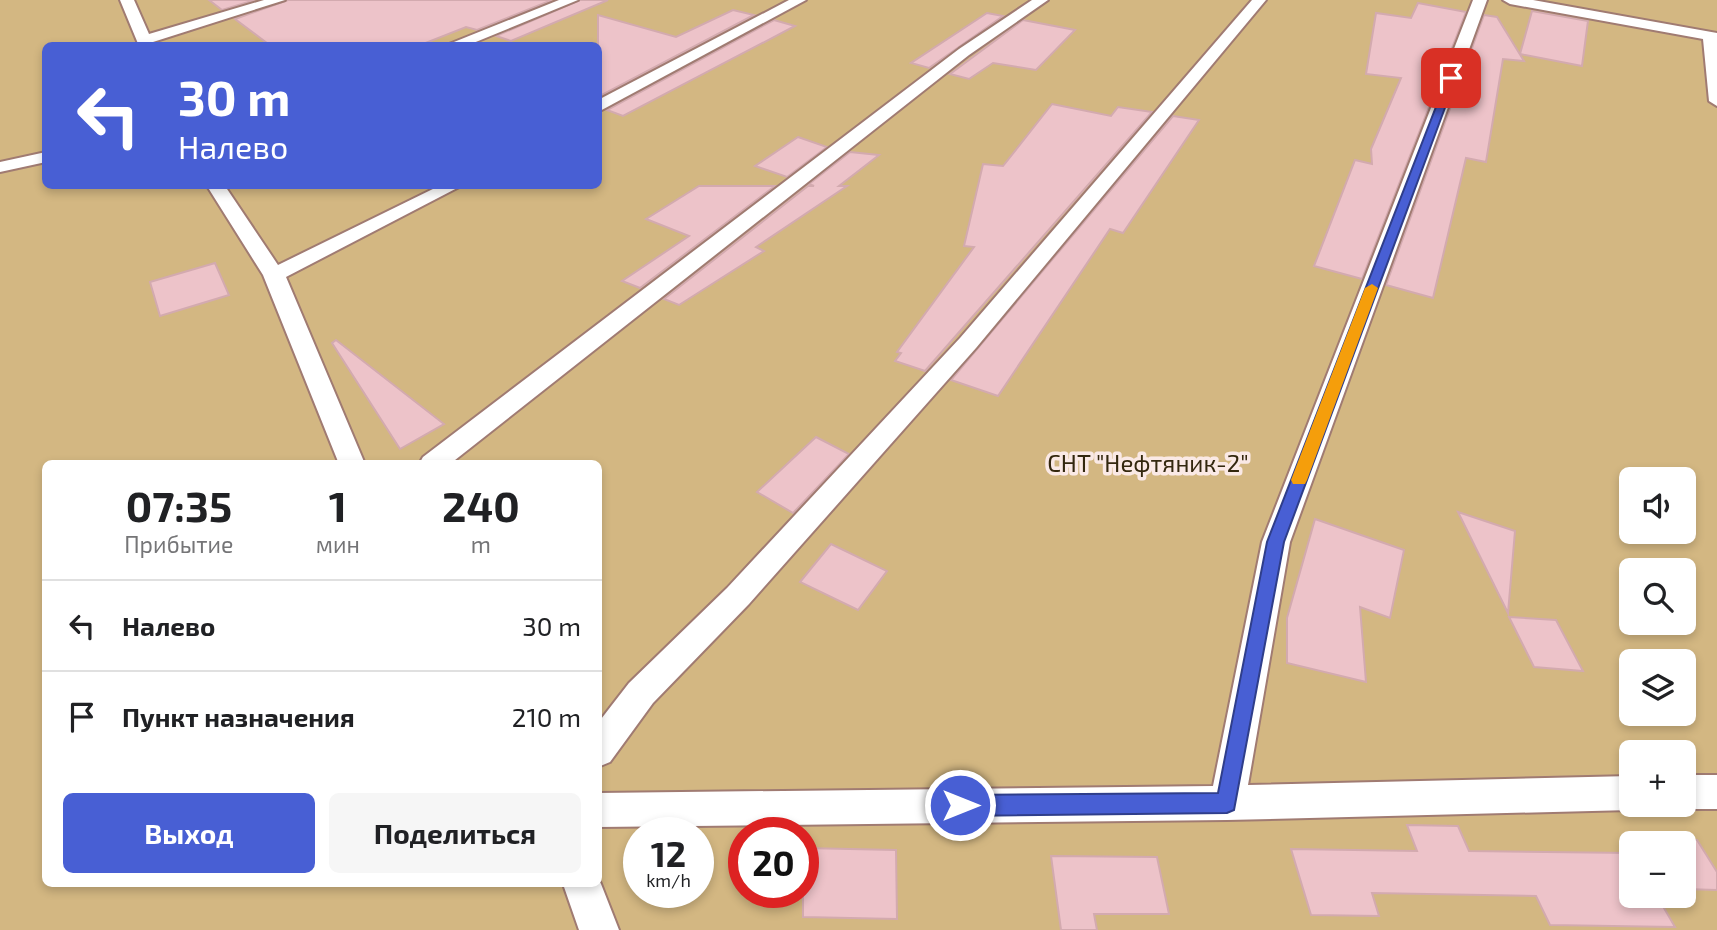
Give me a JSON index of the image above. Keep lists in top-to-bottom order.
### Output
{
  "parks": ["СНТ \"Нефтяник-2\""],
  "page": {
    "turn": ["30 m", "Налево"],
    "eta": [
      "07:35",
      "Прибытие",
      "1",
      "мин",
      "240",
      "m"
    ],
    "map_buttons": ["+", "−"],
    "list": [
      {
        "name": "Налево",
        "value": "30 m"
      },
      {
        "name": "Пункт назначения",
        "value": "210 m"
      }
    ],
    "buttons": ["Выход", "Поделиться"],
    "speed": "12 km/h",
    "limit": "20"
  }
}
